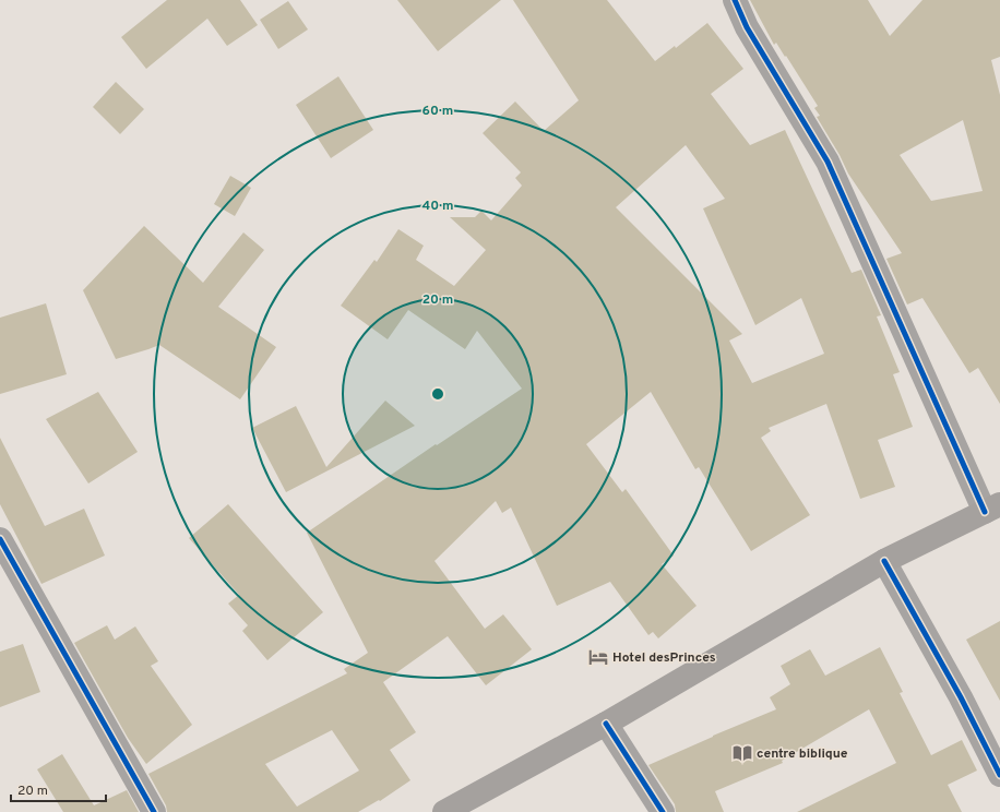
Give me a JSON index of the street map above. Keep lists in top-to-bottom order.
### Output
{
  "places": {
    "hotel": ["Hotel desPrinces"],
    "library": ["centre biblique"]
  },
  "scale_bar": "20 m",
  "rings": ["60 m", "40 m", "20 m"]
}
